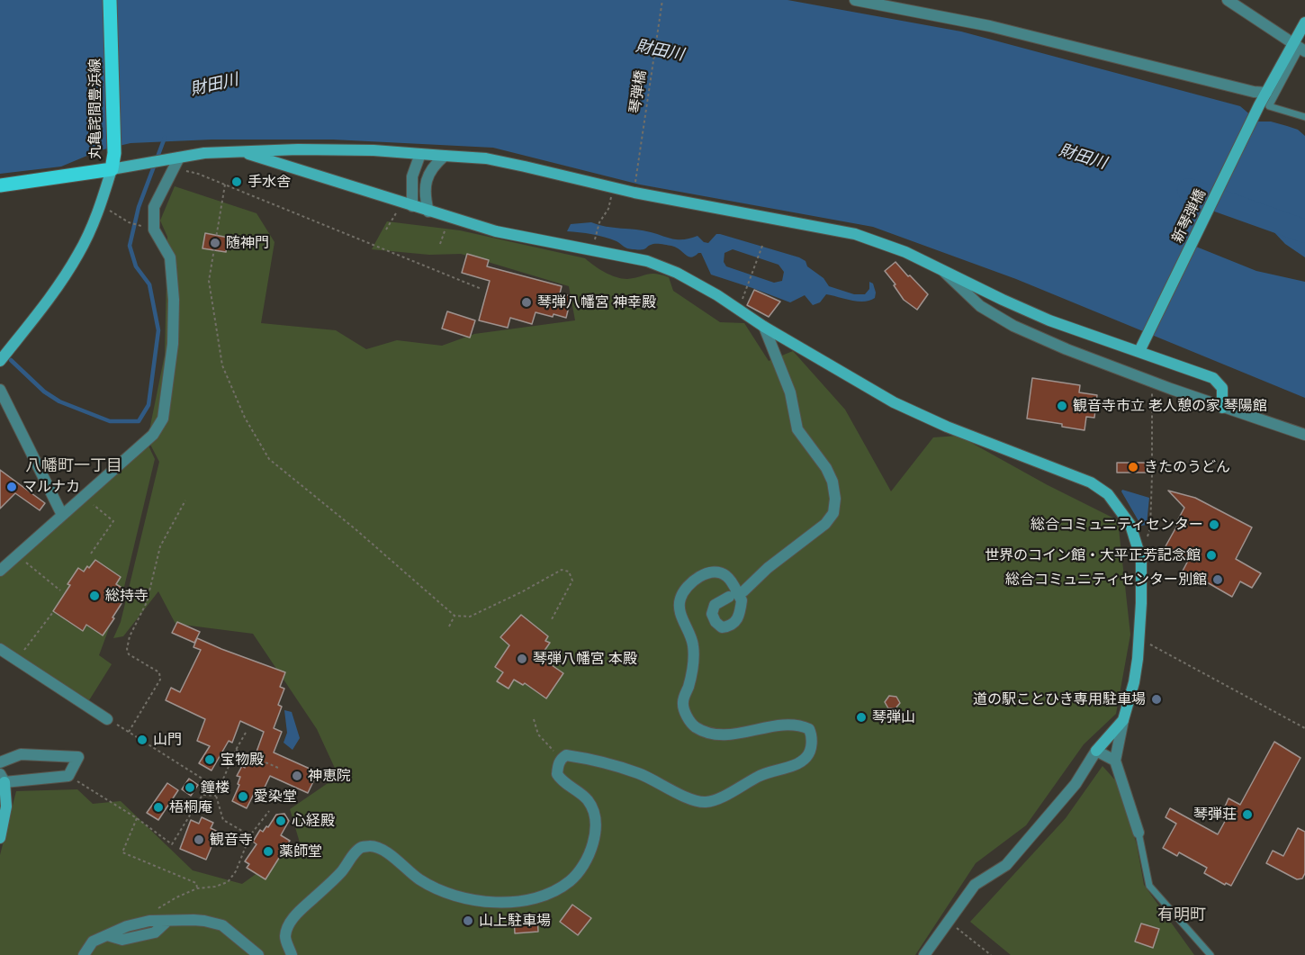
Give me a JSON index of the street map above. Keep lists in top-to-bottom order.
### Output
{
  "streets": {
    "main road": ["丸亀詫間豊浜線"],
    "street": ["新琴弾橋"],
    "path": ["琴弾橋"]
  },
  "districts": ["八幡町一丁目", "有明町"],
  "water": ["財田川"],
  "places": [
    "手水舎",
    "随神門",
    "琴弾八幡宮 神幸殿",
    "観音寺市立 老人憩の家 琴陽館",
    "きたのうどん",
    "マルナカ",
    "総合コミュニティセンター",
    "世界のコイン館・大平正芳記念館",
    "総合コミュニティセンター別館",
    "総持寺",
    "琴弾八幡宮 本殿",
    "道の駅ことひき専用駐車場",
    "琴弾山",
    "山門",
    "宝物殿",
    "神恵院",
    "鐘楼",
    "愛染堂",
    "梧桐庵",
    "琴弾荘",
    "心経殿",
    "観音寺",
    "薬師堂",
    "山上駐車場"
  ]
}
